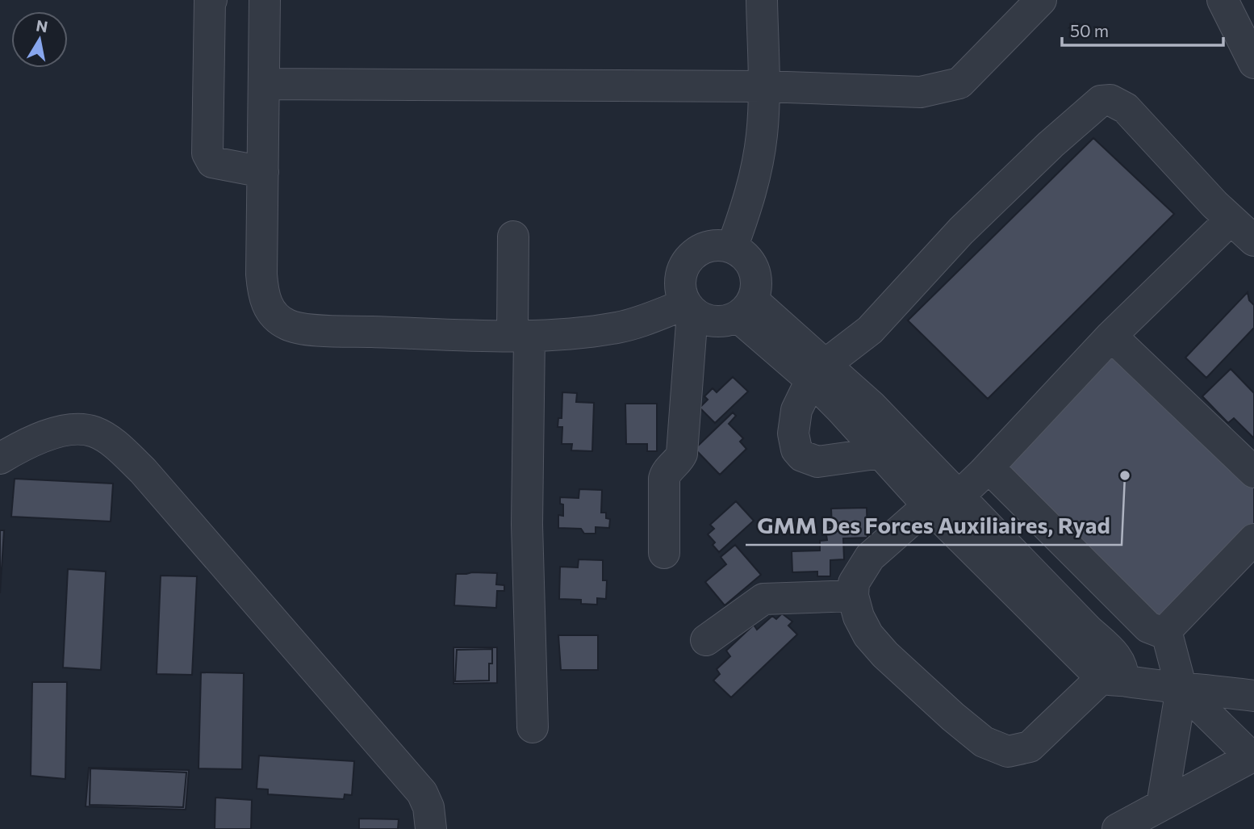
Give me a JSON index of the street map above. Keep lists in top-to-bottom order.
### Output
{
  "places": ["GMM Des Forces Auxiliaires, Ryad"],
  "scale_bar": "50 m",
  "north": "top"
}
